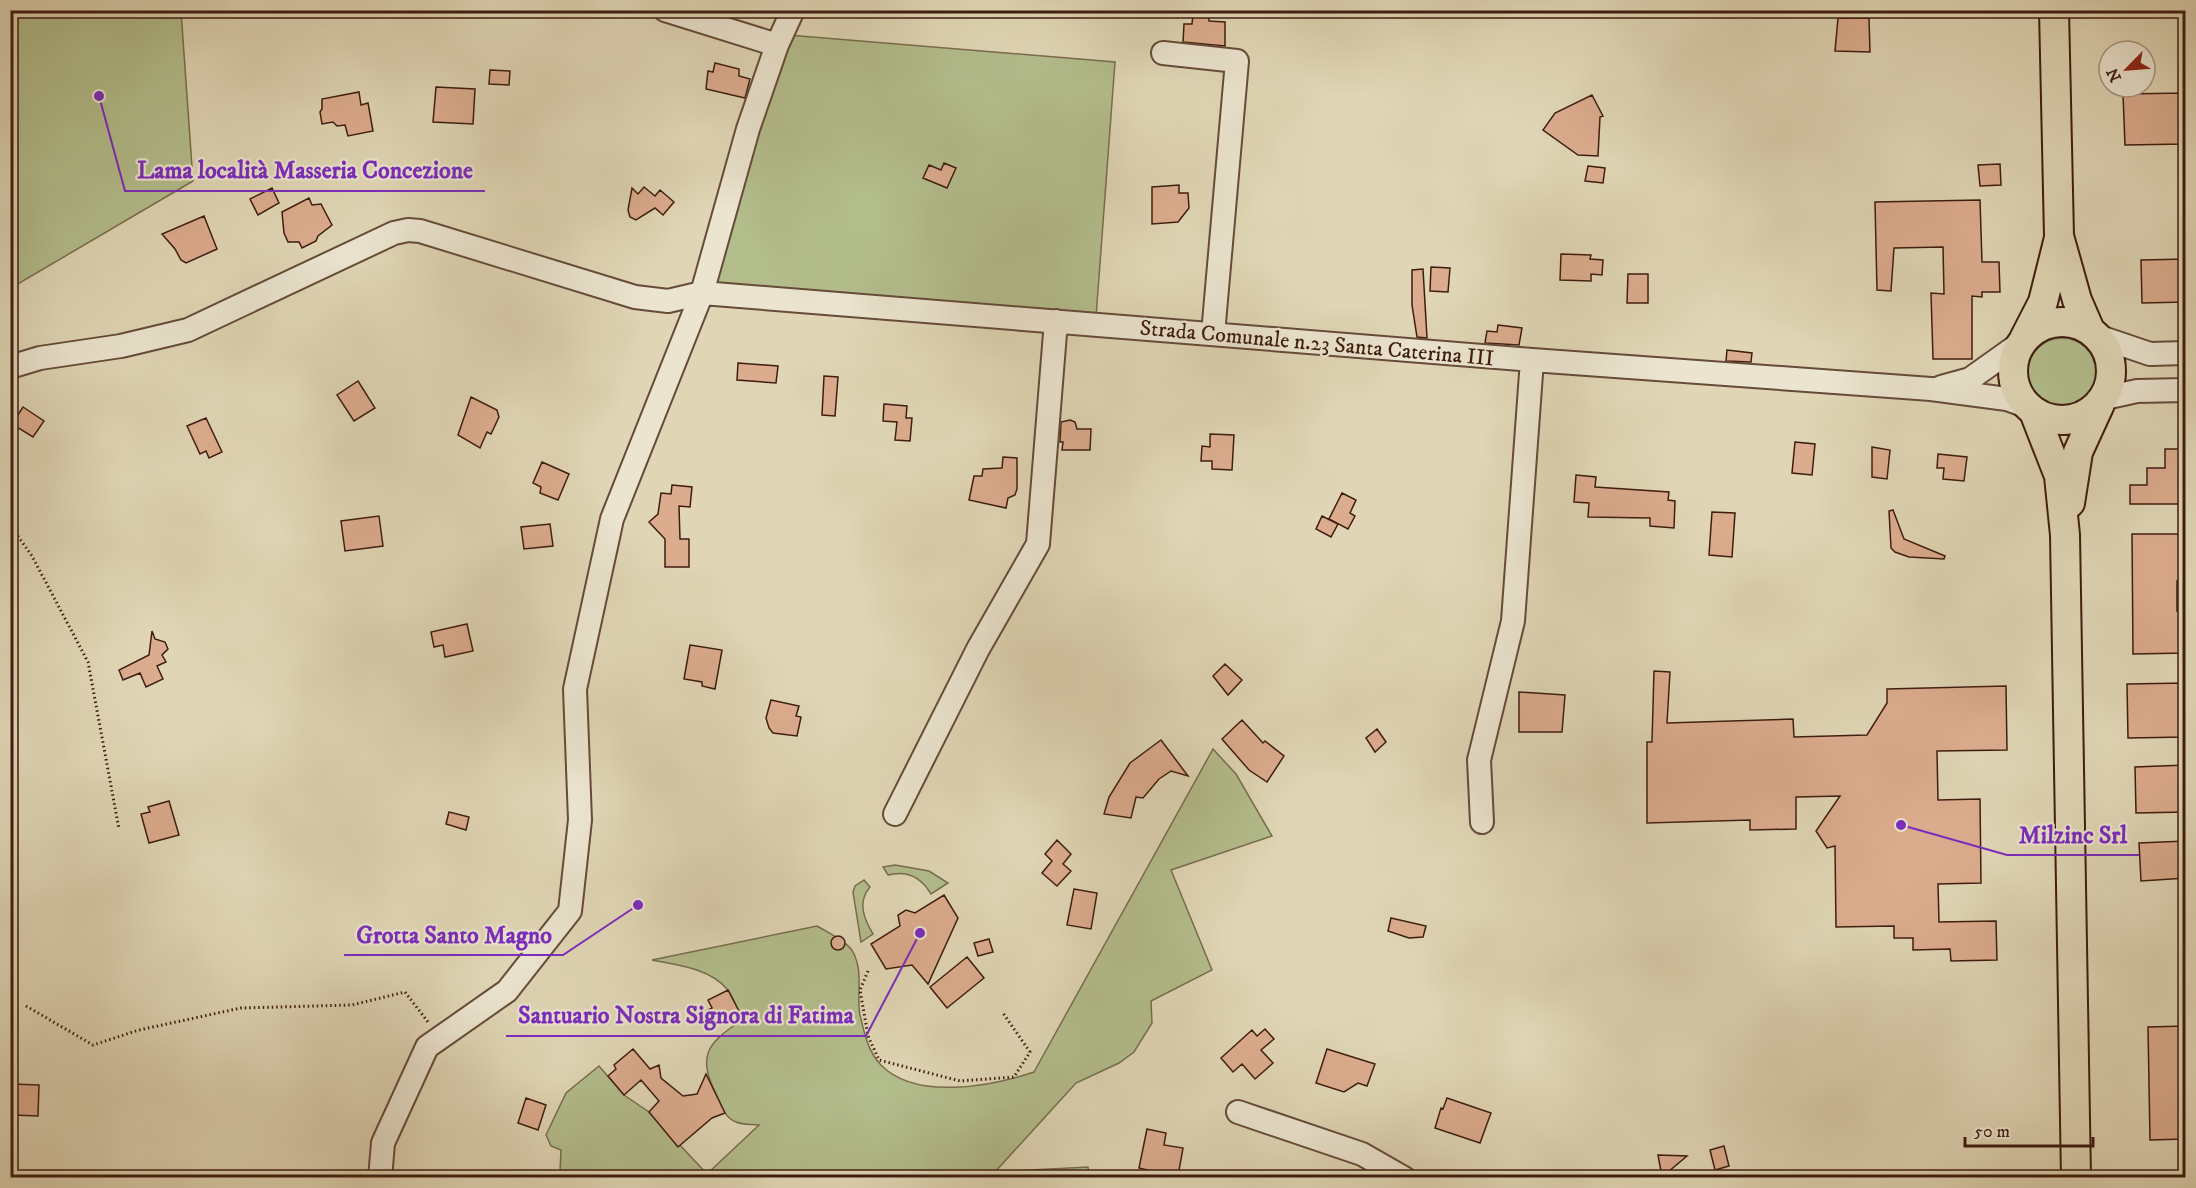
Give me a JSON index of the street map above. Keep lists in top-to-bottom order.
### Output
{
  "streets": {
    "street": ["Strada Comunale n.23 Santa Caterina III"]
  },
  "places": [
    "Lama località Masseria Concezione",
    "Milzinc Srl",
    "Grotta Santo Magno",
    "Santuario Nostra Signora di Fatima"
  ],
  "scale_bar": "50 m",
  "north": "bottom left"
}
